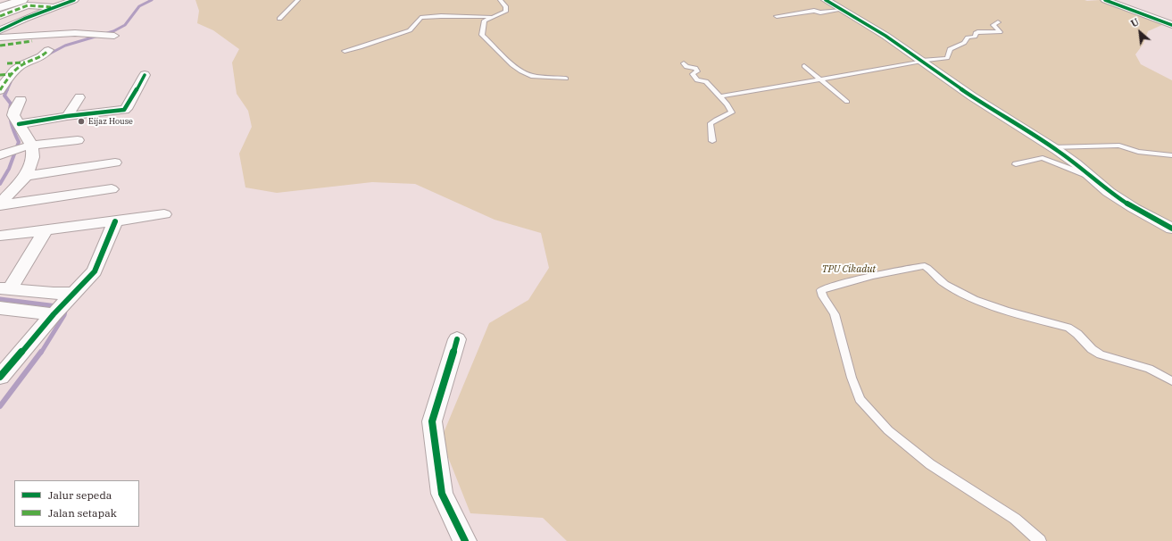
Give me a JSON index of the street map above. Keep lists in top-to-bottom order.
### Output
{
  "parks": ["TPU Cikadut"],
  "places": ["Eijaz House"],
  "legend": ["Jalur sepeda", "Jalan setapak"],
  "north": "top left"
}
